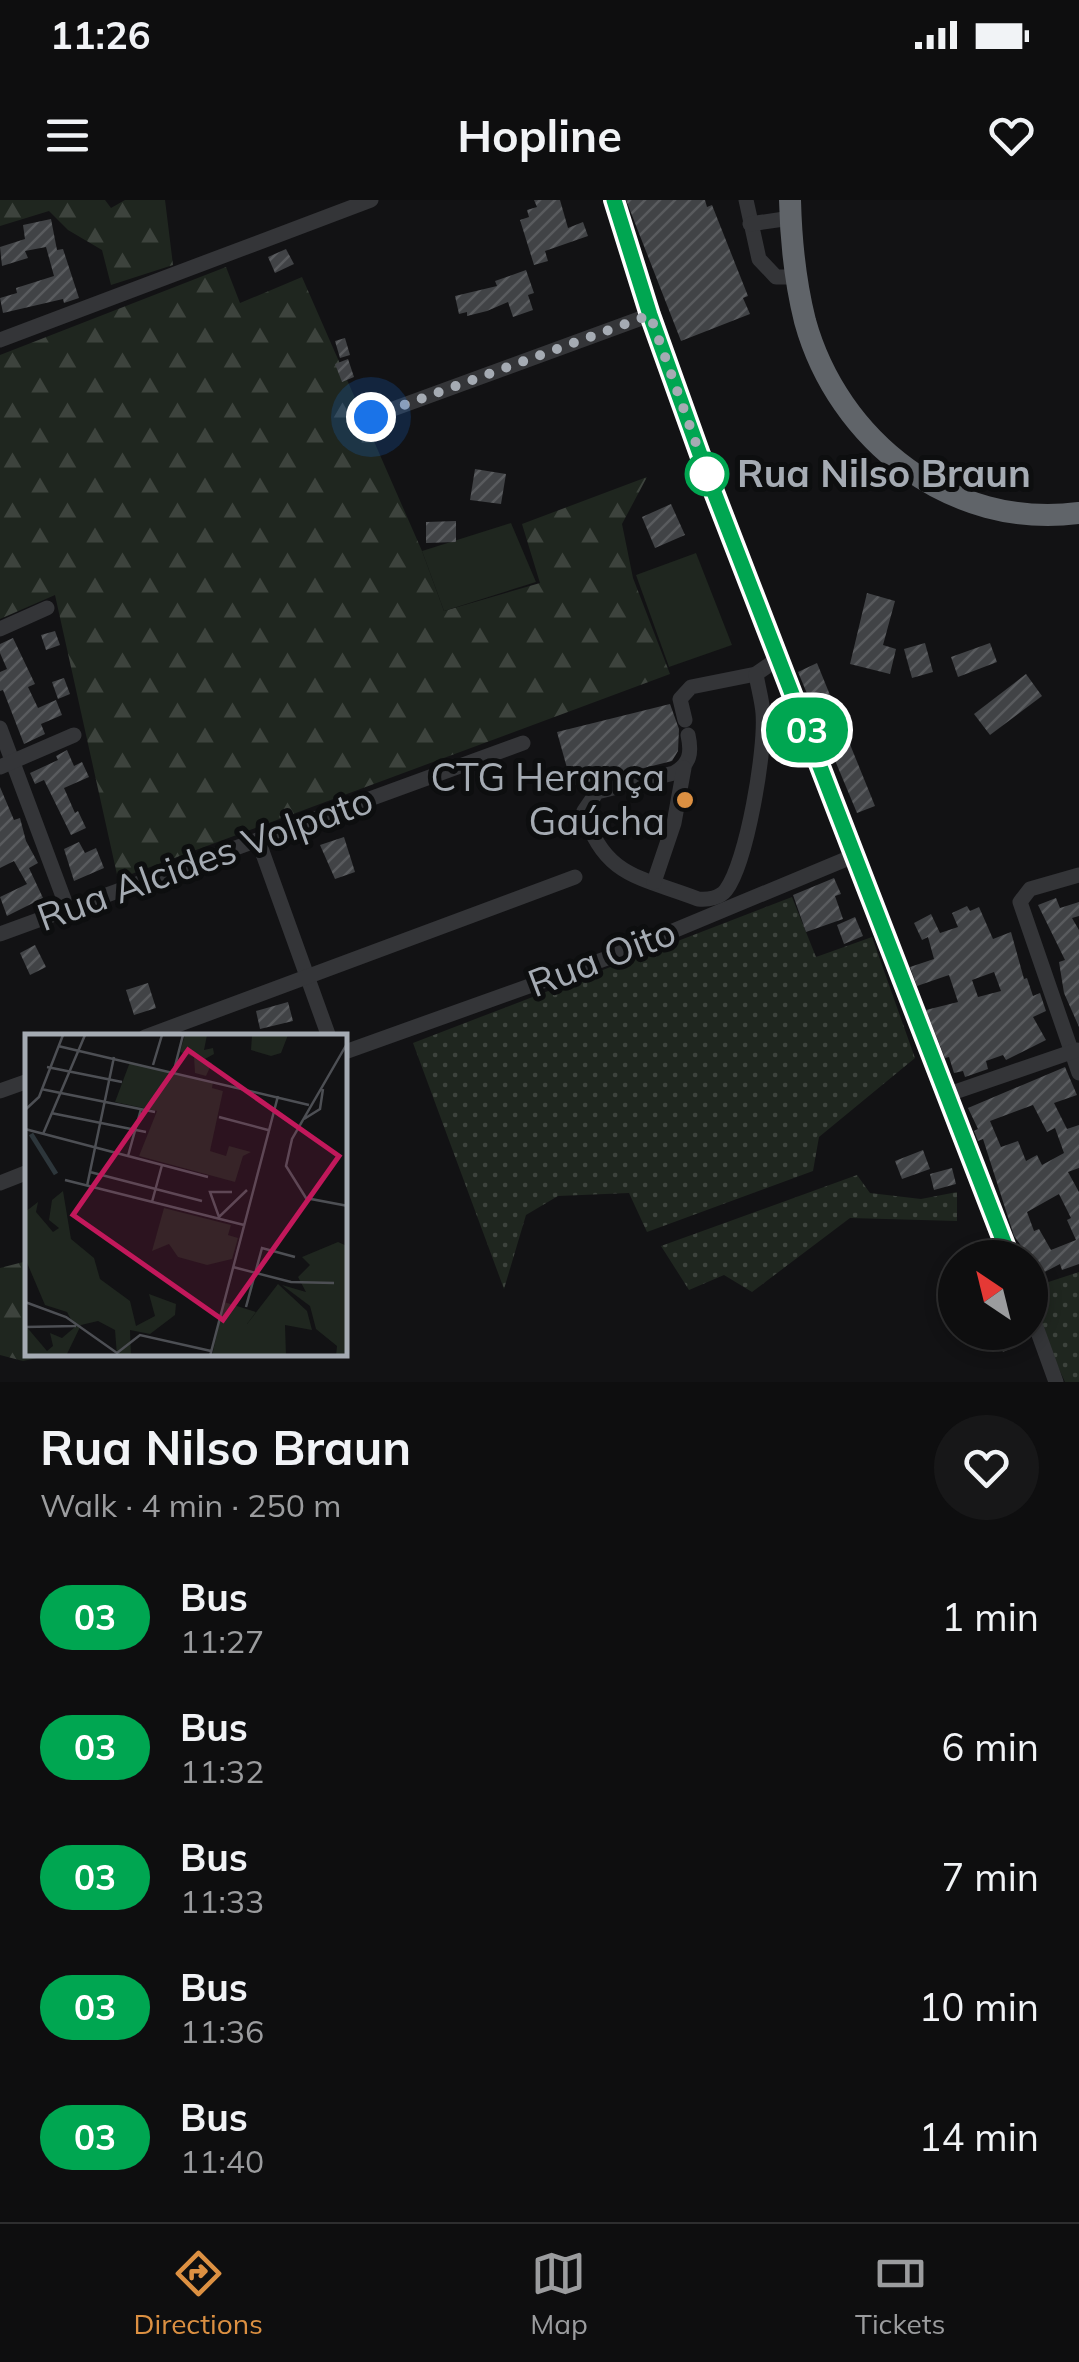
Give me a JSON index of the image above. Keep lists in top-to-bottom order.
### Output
{
  "streets": {
    "street": ["Rua Alcides Volpato", "Rua Oito"]
  },
  "places": ["Rua Nilso Braun", "CTG Herança Gaúcha"],
  "lines": ["bus line 03"],
  "north": "top left",
  "page": {
    "status": "11:26",
    "header": "Hopline",
    "on_map": "03",
    "heading": ["Rua Nilso Braun", "Walk · 4 min · 250 m"],
    "list": [
      {
        "mark": "03",
        "name": "Bus",
        "note": "11:27",
        "value": "1 min"
      },
      {
        "mark": "03",
        "name": "Bus",
        "note": "11:32",
        "value": "6 min"
      },
      {
        "mark": "03",
        "name": "Bus",
        "note": "11:33",
        "value": "7 min"
      },
      {
        "mark": "03",
        "name": "Bus",
        "note": "11:36",
        "value": "10 min"
      },
      {
        "mark": "03",
        "name": "Bus",
        "note": "11:40",
        "value": "14 min"
      }
    ],
    "tabs": ["Directions", "Map", "Tickets"]
  }
}
